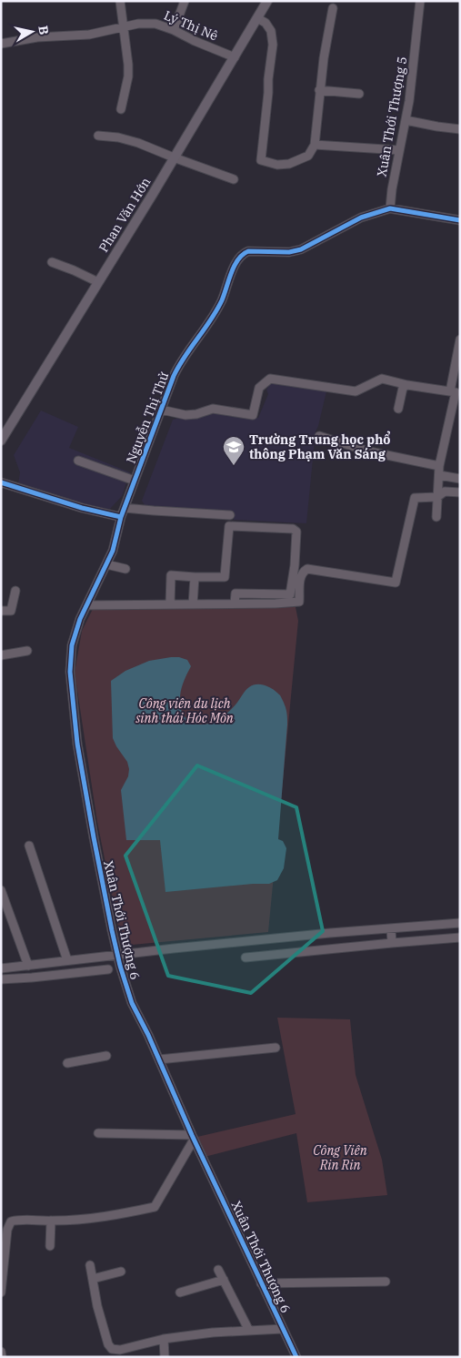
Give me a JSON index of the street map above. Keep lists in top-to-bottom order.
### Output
{
  "streets": {
    "main road": ["Phan Văn Hớn"],
    "street": [
      "Lý Thị Nê",
      "Xuân Thới Thượng 5",
      "Nguyễn Thị Thử",
      "Xuân Thới Thượng 6"
    ]
  },
  "crossings": [
    ["Lý Thị Nê", "Phan Văn Hớn"],
    ["Xuân Thới Thượng 5", "Nguyễn Thị Thử"],
    ["Nguyễn Thị Thử", "Xuân Thới Thượng 6"]
  ],
  "parks": ["Công viên du lịch sinh thái Hóc Môn", "Công Viên Rin Rin"],
  "places": {
    "school or university": ["Trường Trung học phổ thông Phạm Văn Sáng"]
  },
  "north": "right"
}
